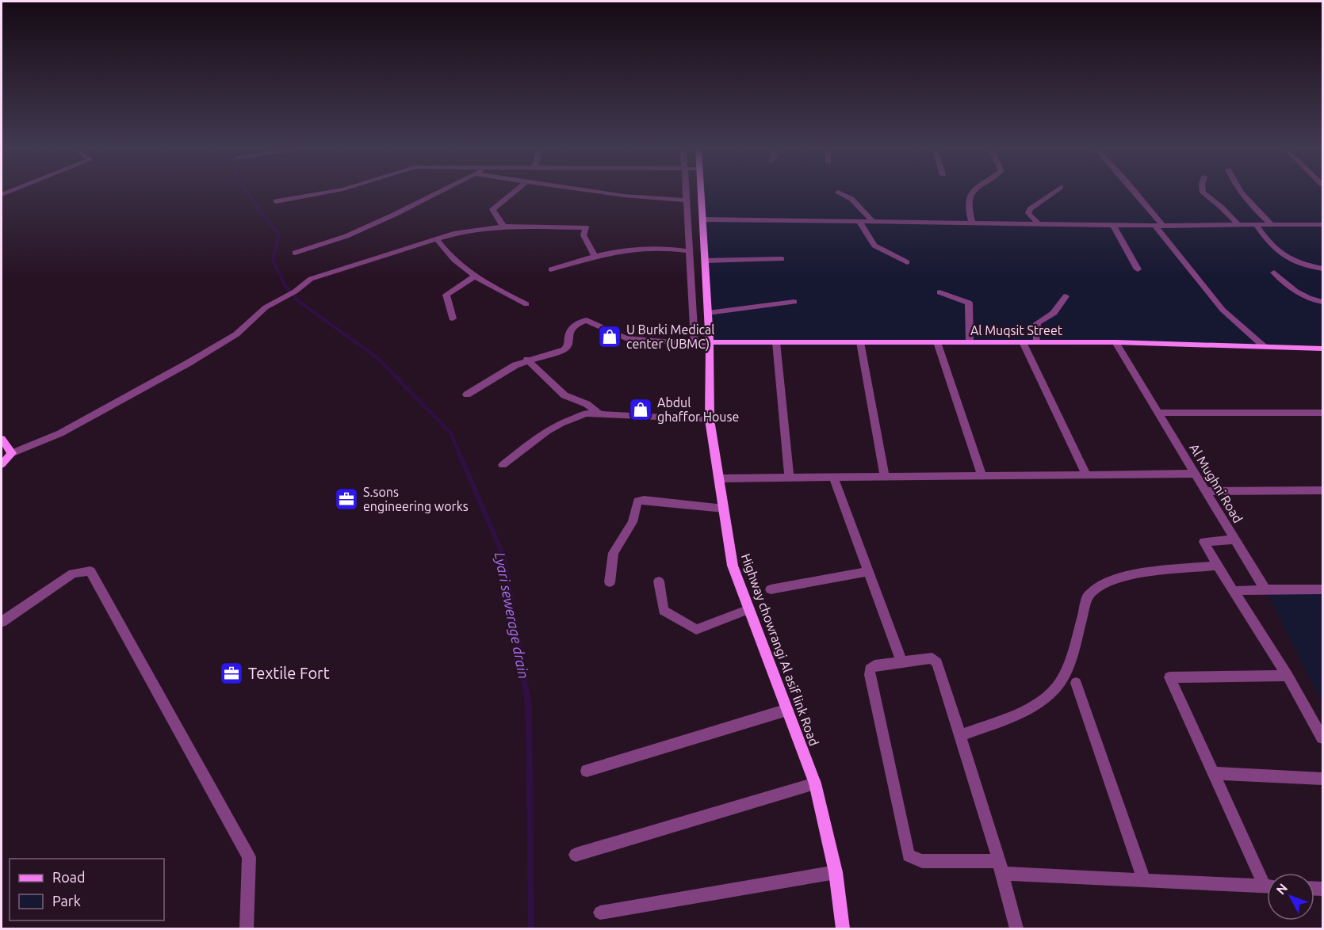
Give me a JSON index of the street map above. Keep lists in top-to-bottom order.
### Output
{
  "streets": {
    "street": ["Al Muqsit Street", "Al Mughni Road", "Highway chowrangi Al asif link Road"]
  },
  "crossings": [
    ["Al Muqsit Street", "Al Mughni Road"],
    ["Al Muqsit Street", "Highway chowrangi Al asif link Road"]
  ],
  "water": ["Lyari sewerage drain"],
  "places": {
    "shop": ["U Burki Medical center (UBMC)", "Abdul ghaffor House"],
    "office": ["S.sons engineering works", "Textile Fort"]
  },
  "legend": ["Road", "Park"],
  "north": "top left"
}
